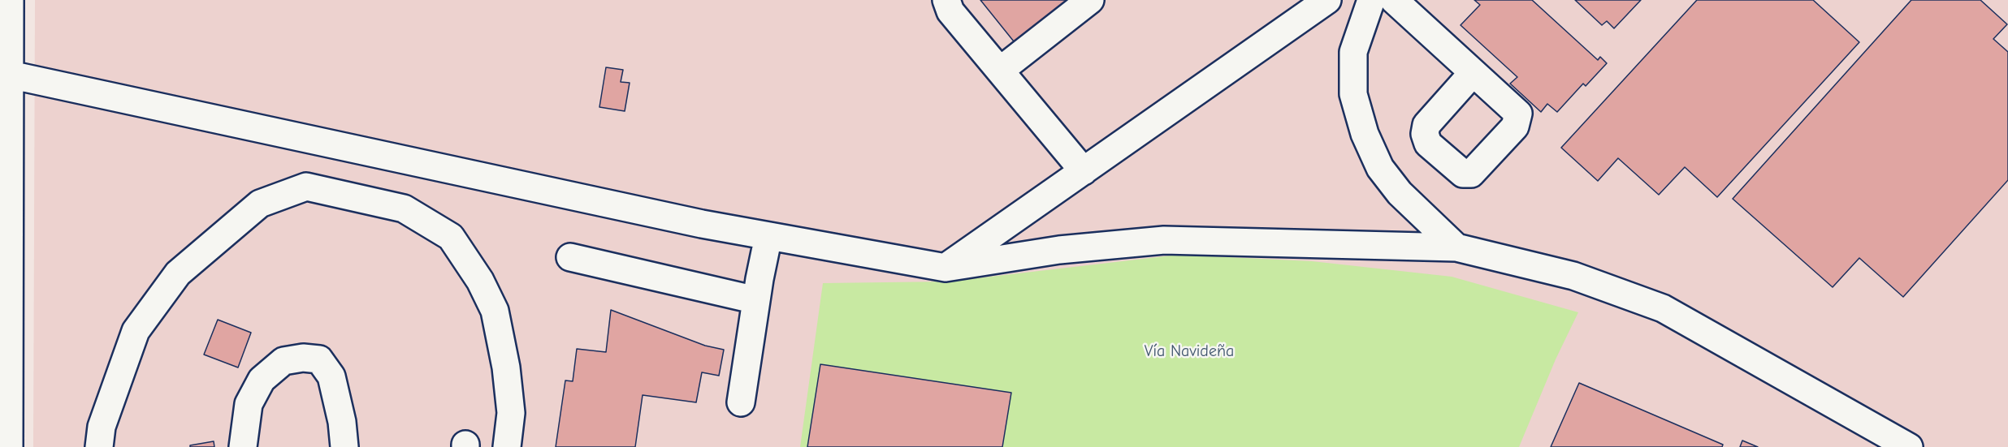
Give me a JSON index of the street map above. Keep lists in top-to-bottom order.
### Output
{
  "parks": ["Vía Navideña"]
}
